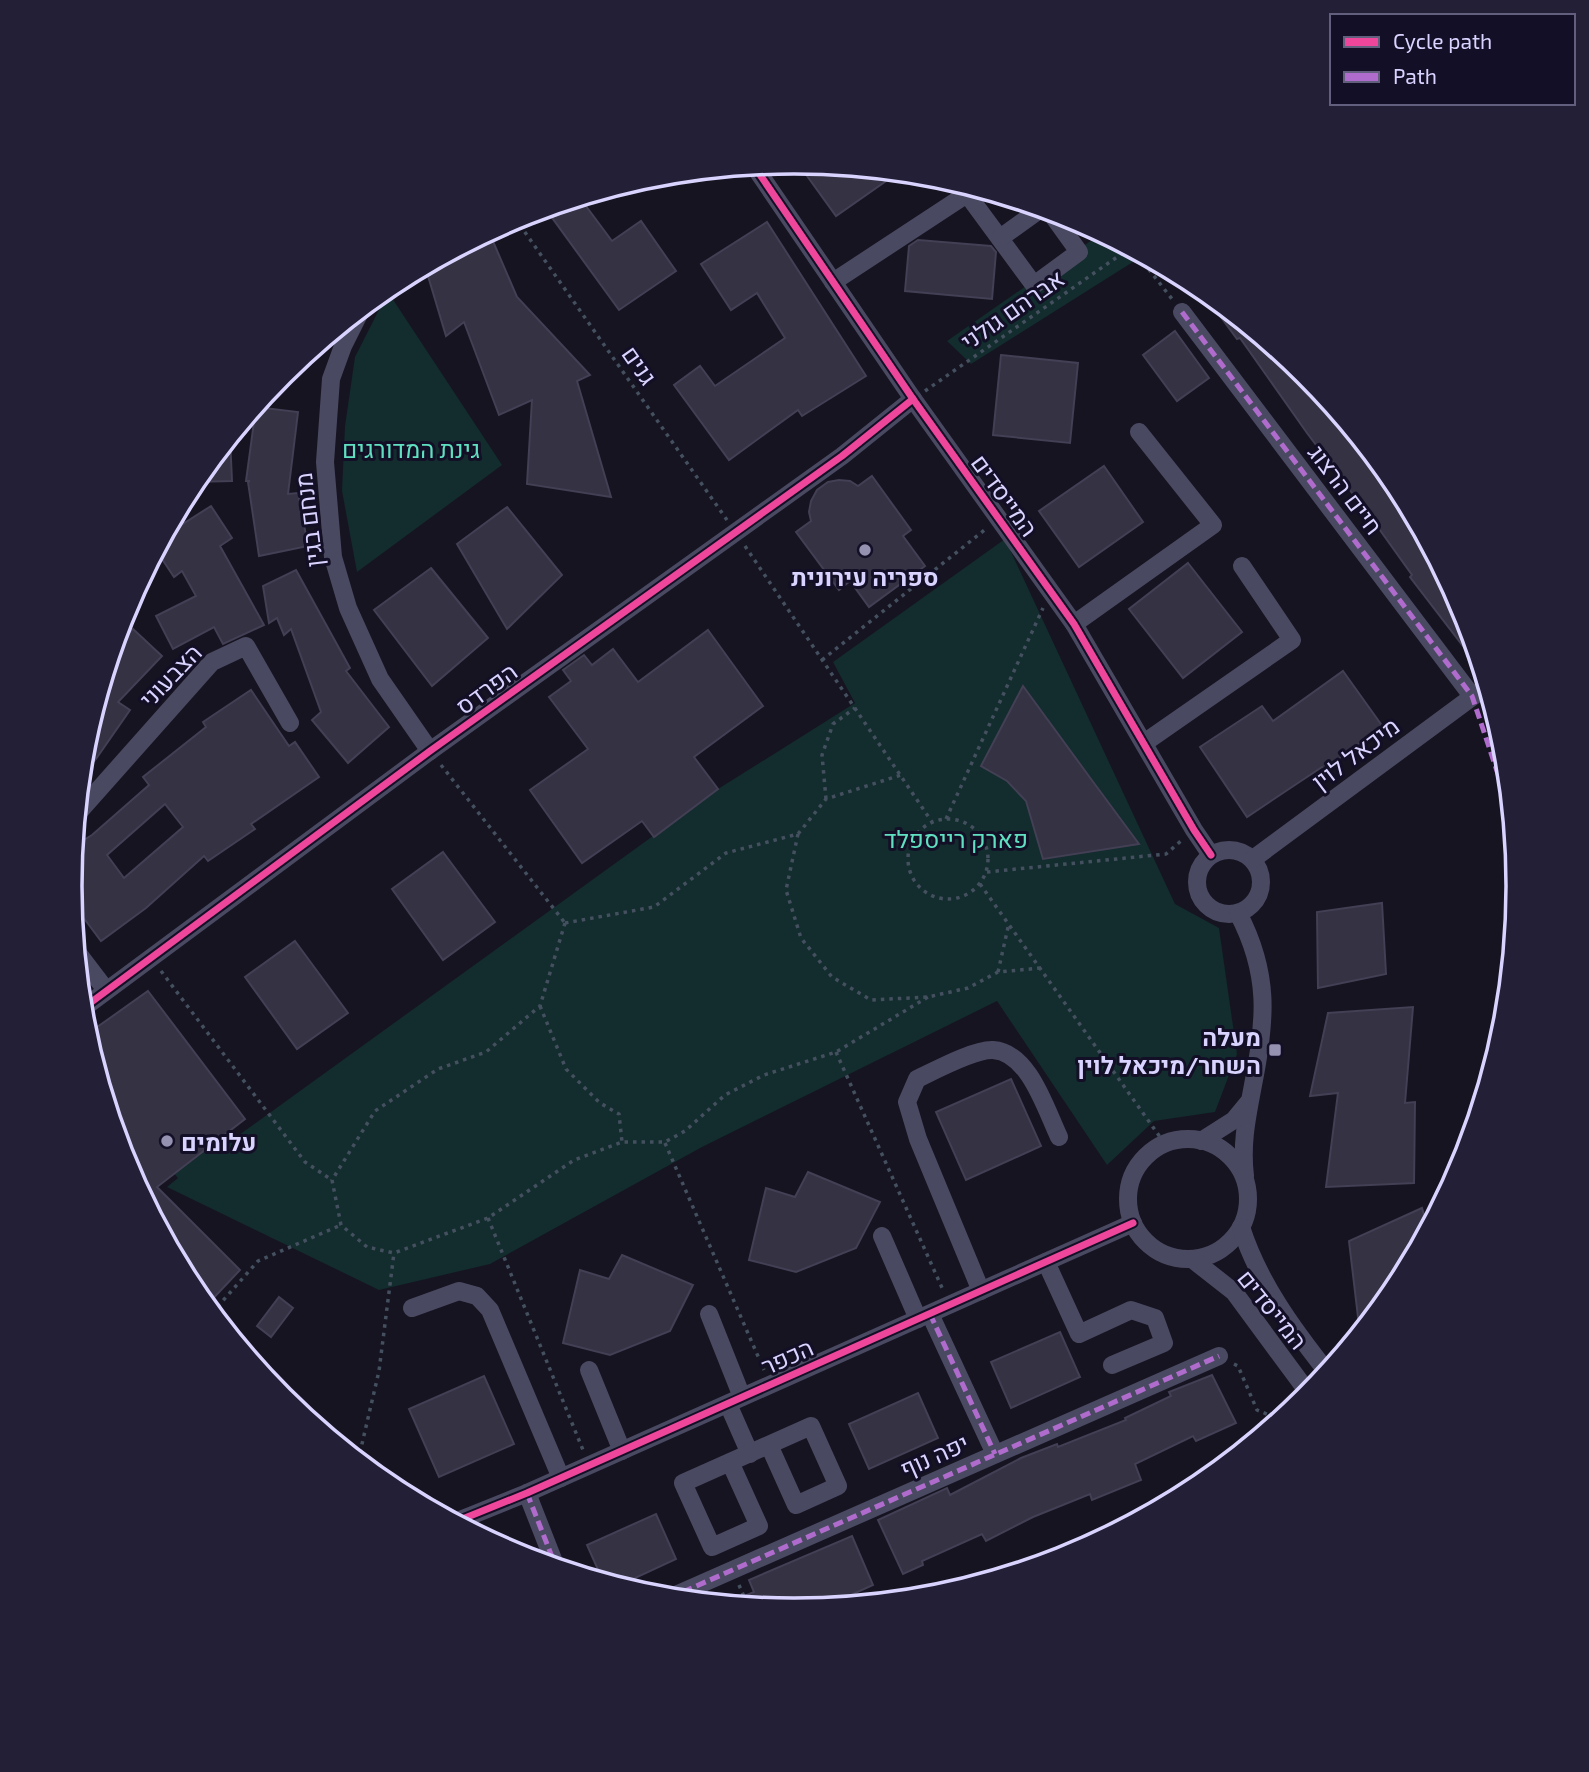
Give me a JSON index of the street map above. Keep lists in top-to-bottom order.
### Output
{
  "streets": {
    "street": [
      "חיים הרצוג",
      "המייסדים",
      "מנחם בגין",
      "הצבעוני",
      "הפרדס",
      "מיכאל לוין",
      "הכפר",
      "יפה נוף"
    ],
    "path": ["אברהם גולני", "גנים"]
  },
  "crossings": [
    ["אברהם גולני", "המייסדים"],
    ["אברהם גולני", "הפרדס"],
    ["גנים", "הפרדס"],
    ["חיים הרצוג", "מיכאל לוין"],
    ["המייסדים", "הפרדס"],
    ["המייסדים", "מיכאל לוין"],
    ["המייסדים", "הכפר"],
    ["מנחם בגין", "הפרדס"]
  ],
  "parks": ["גינת המדורגים", "פארק רייספלד"],
  "places": {
    "other": ["ספריה עירונית", "עלומים"],
    "transit": ["מעלה השחר/מיכאל לוין"]
  },
  "legend": ["Cycle path", "Path"]
}
